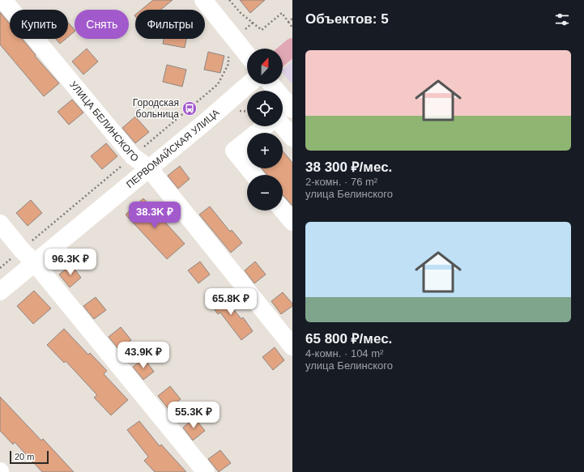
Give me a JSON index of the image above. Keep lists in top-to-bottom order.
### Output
{
  "streets": {
    "street": ["УЛИЦА БЕЛИНСКОГО", "ПЕРВОМАЙСКАЯ УЛИЦА"]
  },
  "crossings": [
    ["УЛИЦА БЕЛИНСКОГО", "ПЕРВОМАЙСКАЯ УЛИЦА"]
  ],
  "places": {
    "bus stop": ["Городская больница"]
  },
  "scale_bar": "20 m",
  "north": "top",
  "page": {
    "heading": "Объектов: 5",
    "chip": ["Купить", "Снять", "Фильтры"],
    "list": [
      {
        "name": "38 300 ₽/мес.",
        "note": "2-комн. · 76 m² · улица Белинского"
      },
      {
        "name": "65 800 ₽/мес.",
        "note": "4-комн. · 104 m² · улица Белинского"
      }
    ],
    "map_buttons": ["+", "−"],
    "price": [
      "38.3K ₽",
      "96.3K ₽",
      "65.8K ₽",
      "43.9K ₽",
      "55.3K ₽"
    ],
    "scale": "20 m"
  }
}
